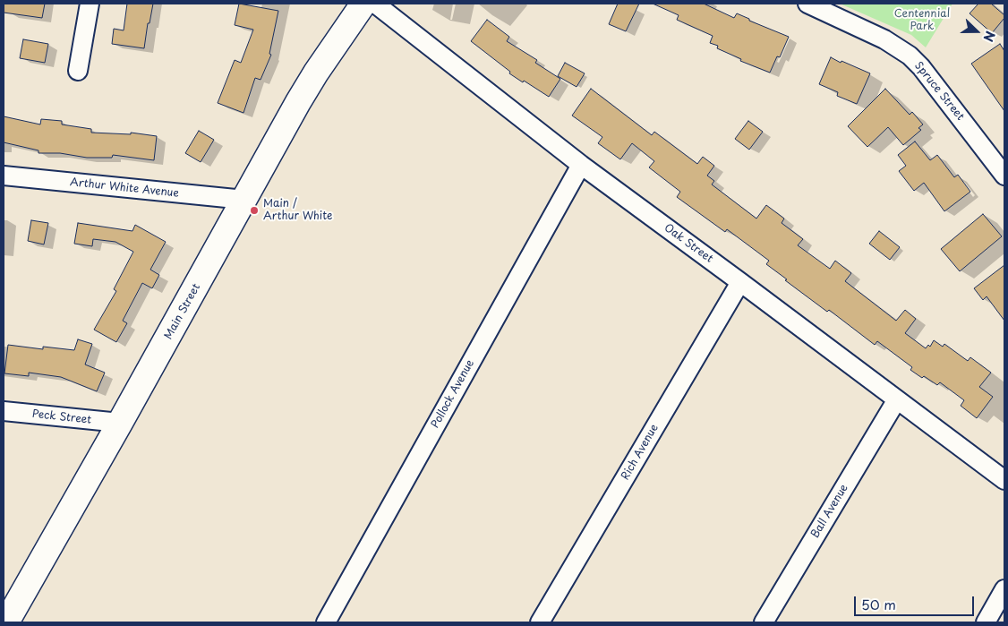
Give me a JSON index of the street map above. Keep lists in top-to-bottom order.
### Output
{
  "streets": {
    "main road": ["Main Street"],
    "street": [
      "Spruce Street",
      "Arthur White Avenue",
      "Oak Street",
      "Pollock Avenue",
      "Peck Street",
      "Rich Avenue",
      "Ball Avenue"
    ]
  },
  "crossings": [
    ["Arthur White Avenue", "Main Street"],
    ["Oak Street", "Pollock Avenue"],
    ["Oak Street", "Rich Avenue"],
    ["Oak Street", "Ball Avenue"],
    ["Main Street", "Peck Street"]
  ],
  "parks": ["Centennial Park"],
  "places": ["Main / Arthur White"],
  "scale_bar": "50 m",
  "north": "right"
}
